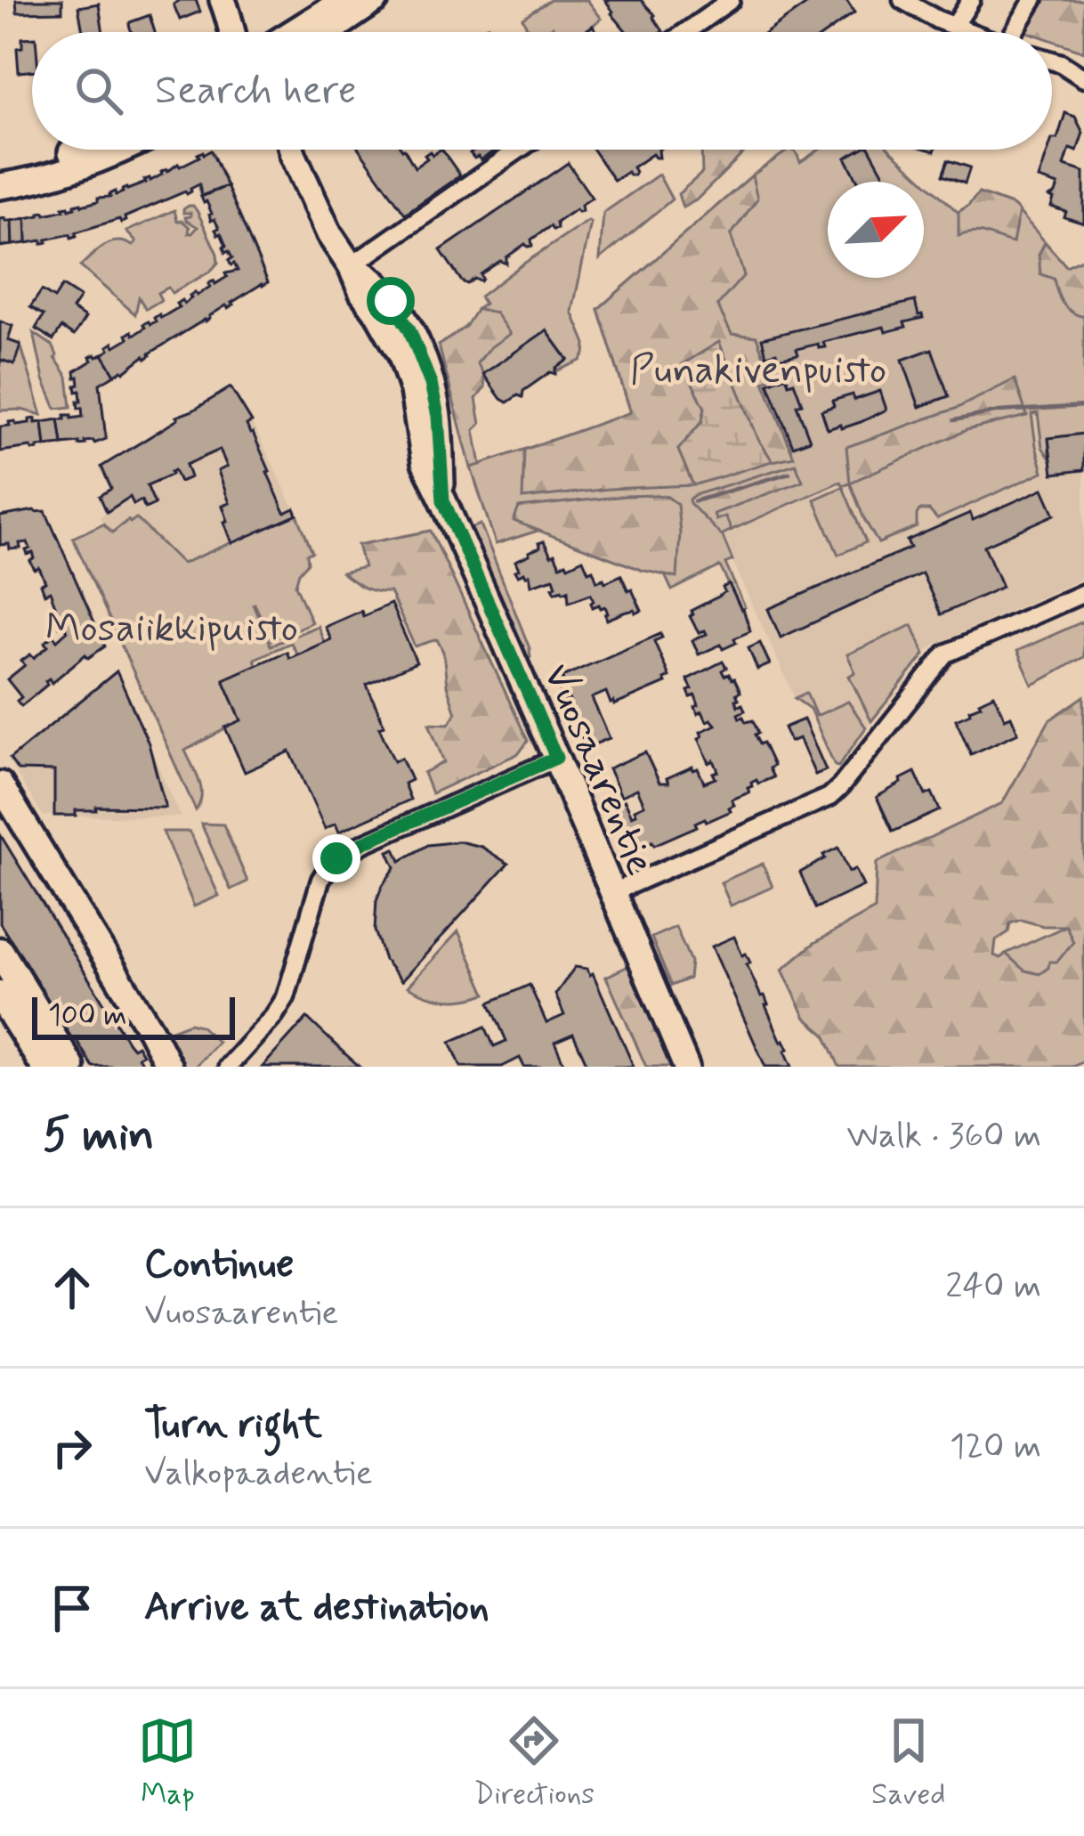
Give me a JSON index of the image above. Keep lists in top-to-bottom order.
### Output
{
  "streets": {
    "street": ["Vuosaarentie"]
  },
  "parks": ["Punakivenpuisto", "Mosaiikkipuisto"],
  "scale_bar": "100 m",
  "north": "top right",
  "page": {
    "search": "Search here",
    "scale": "100 m",
    "heading": ["5 min", "Walk · 360 m"],
    "list": [
      ["Continue", "Vuosaarentie", "240 m"],
      ["Turn right", "Valkopaadentie", "120 m"],
      "Arrive at destination"
    ],
    "nav": ["Map", "Directions", "Saved"]
  }
}
